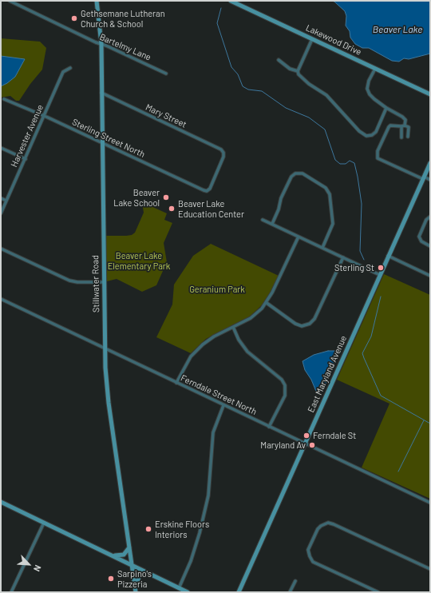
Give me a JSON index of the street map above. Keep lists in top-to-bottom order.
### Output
{
  "streets": {
    "main road": ["Lakewood Drive", "Stillwater Road", "East Maryland Avenue"],
    "street": [
      "Bartelmy Lane",
      "Mary Street",
      "Harvester Avenue",
      "Sterling Street North",
      "Ferndale Street North"
    ]
  },
  "crossings": [
    ["Bartelmy Lane", "Stillwater Road"],
    ["Mary Street", "Sterling Street North"],
    ["Mary Street", "Stillwater Road"],
    ["Harvester Avenue", "Sterling Street North"],
    ["Sterling Street North", "Stillwater Road"],
    ["Stillwater Road", "Ferndale Street North"],
    ["East Maryland Avenue", "Ferndale Street North"]
  ],
  "water": ["Beaver Lake"],
  "parks": ["Beaver Lake Elementary Park", "Geranium Park"],
  "places": [
    "Gethsemane Lutheran Church & School",
    "Beaver Lake School",
    "Beaver Lake Education Center",
    "Sterling St",
    "Ferndale St",
    "Maryland Av",
    "Erskine Floors Interiors",
    "Sarpino's Pizzeria"
  ],
  "north": "bottom right"
}
